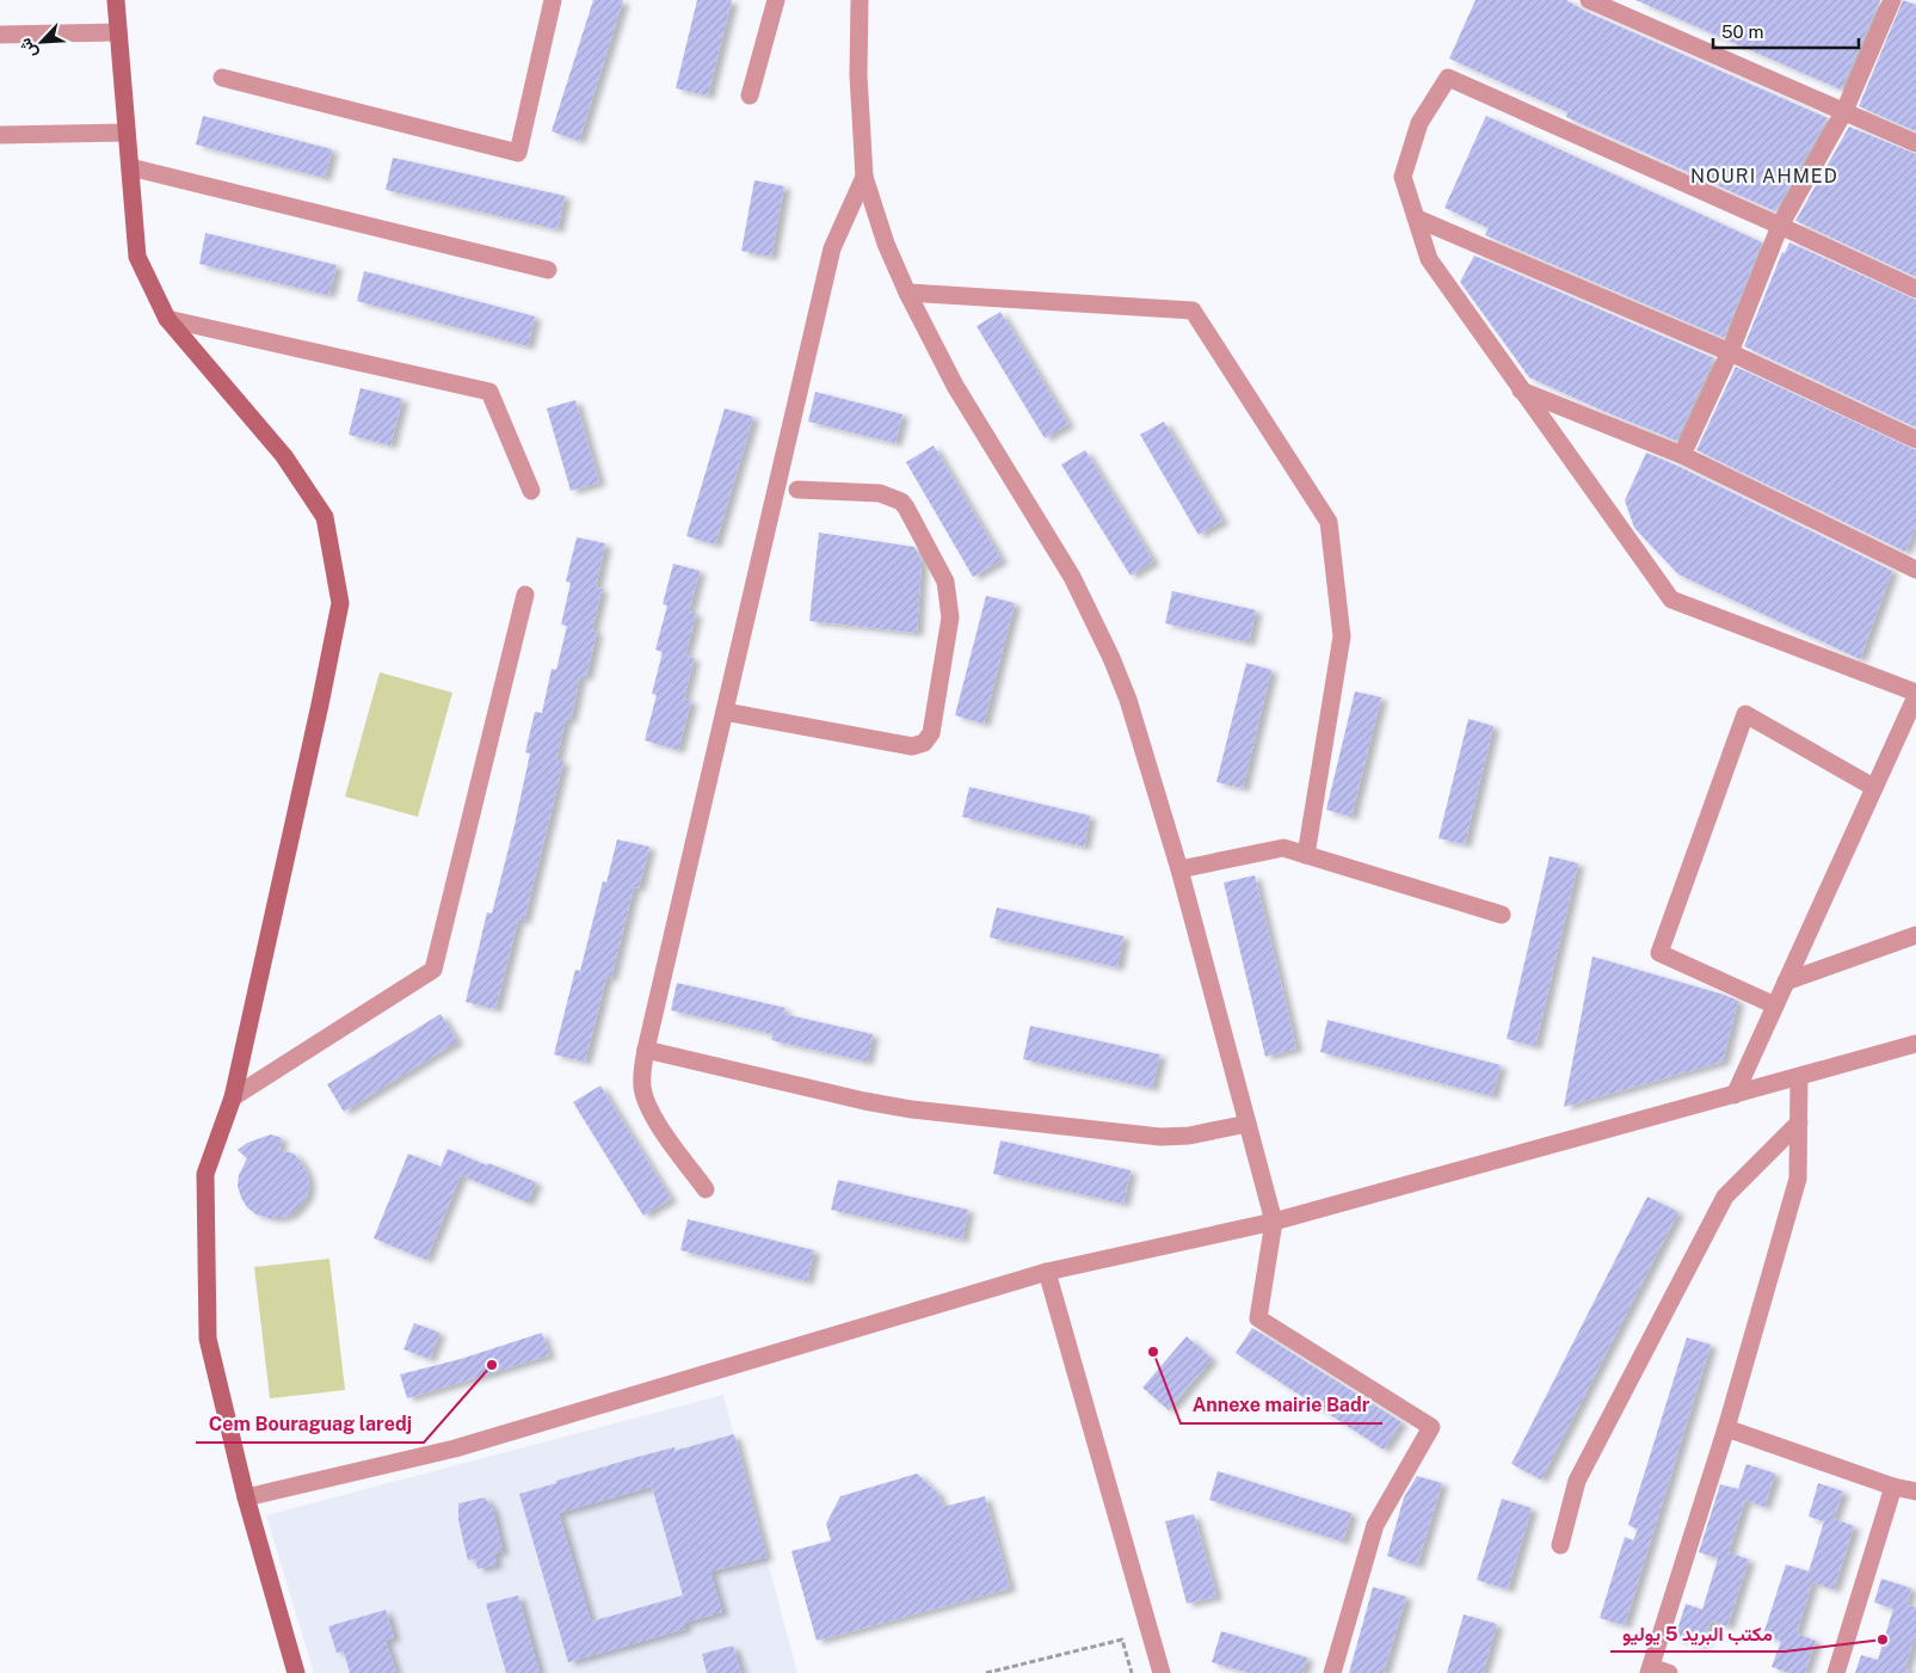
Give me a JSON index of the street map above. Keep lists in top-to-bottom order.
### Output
{
  "districts": ["NOURI AHMED"],
  "places": ["Annexe mairie Badr", "Cem Bouraguag laredj", "مكتب البريد 5 يوليو"],
  "scale_bar": "50 m",
  "north": "bottom left"
}
